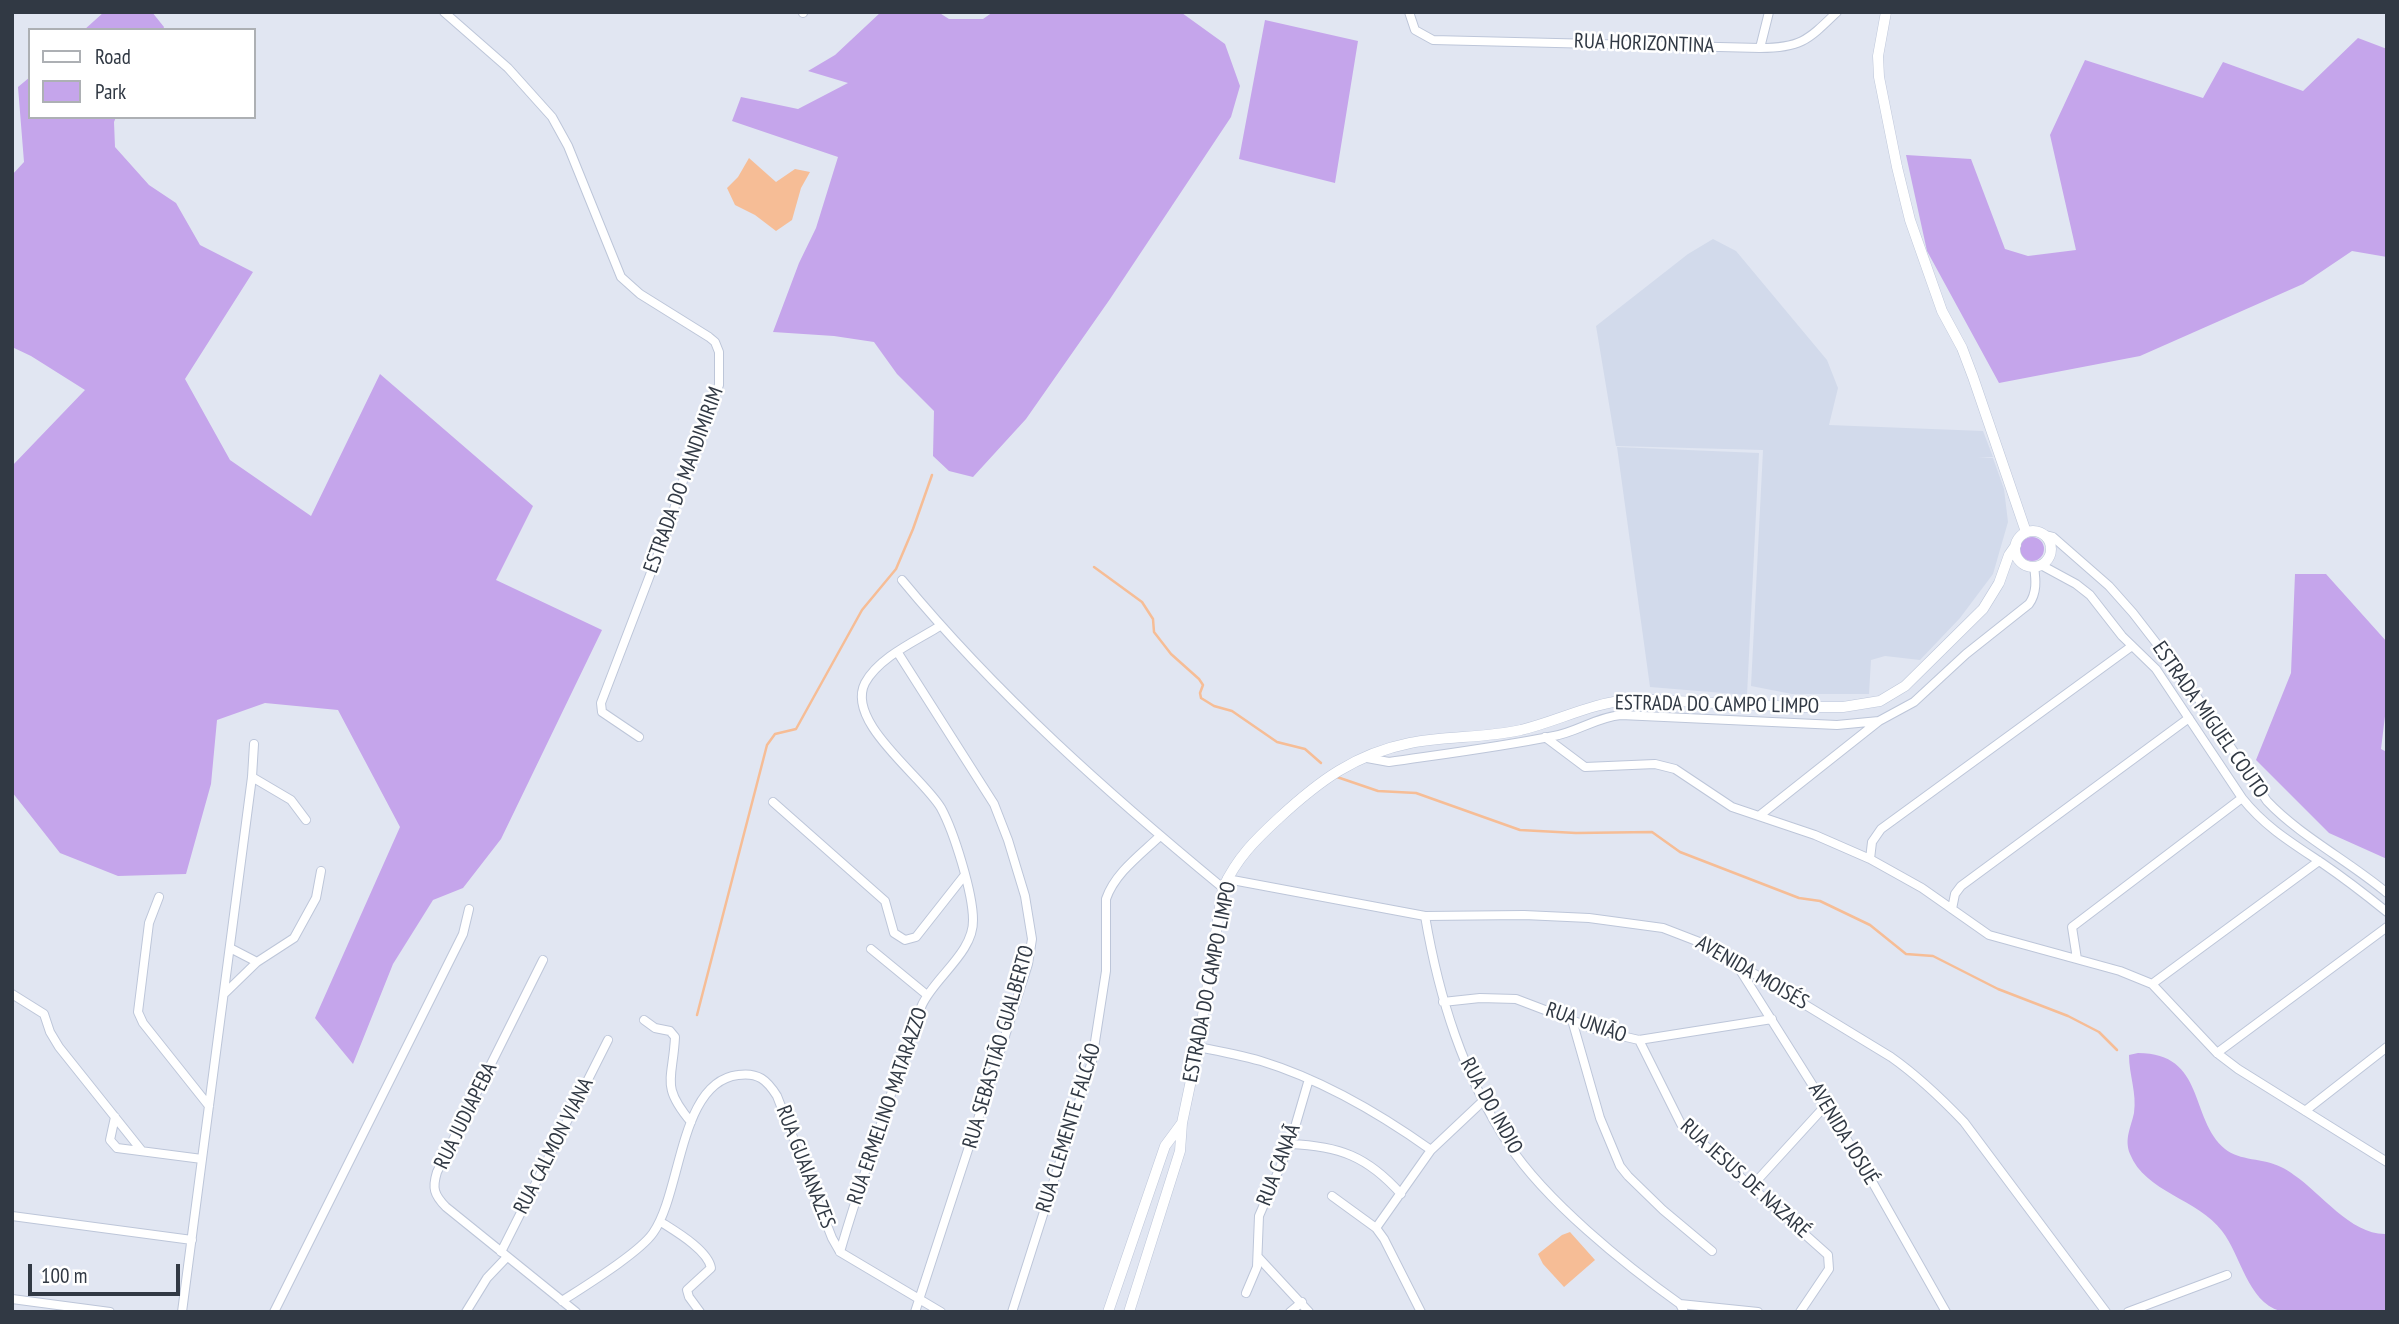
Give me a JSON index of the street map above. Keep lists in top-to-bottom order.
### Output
{
  "streets": {
    "street": [
      "RUA HORIZONTINA",
      "ESTRADA DO MANDIMIRIM",
      "ESTRADA DO CAMPO LIMPO",
      "ESTRADA MIGUEL COUTO",
      "AVENIDA MOISÉS",
      "RUA UNIÃO",
      "RUA SEBASTIÃO GUALBERTO",
      "RUA ERMELINO MATARAZZO",
      "RUA DO INDIO",
      "RUA JUDIAPEBA",
      "RUA CLEMENTE FALCÃO",
      "AVENIDA JOSUÉ",
      "RUA CALMON VIANA",
      "RUA CANAÃ",
      "RUA GUAIANAZES",
      "RUA JESUS DE NAZARÉ"
    ]
  },
  "crossings": [
    ["ESTRADA DO CAMPO LIMPO", "ESTRADA MIGUEL COUTO"],
    ["ESTRADA DO CAMPO LIMPO", "AVENIDA MOISÉS"],
    ["AVENIDA MOISÉS", "RUA DO INDIO"],
    ["AVENIDA MOISÉS", "AVENIDA JOSUÉ"],
    ["RUA UNIÃO", "RUA DO INDIO"],
    ["RUA UNIÃO", "AVENIDA JOSUÉ"],
    ["RUA UNIÃO", "RUA JESUS DE NAZARÉ"],
    ["RUA SEBASTIÃO GUALBERTO", "RUA ERMELINO MATARAZZO"],
    ["RUA ERMELINO MATARAZZO", "RUA GUAIANAZES"],
    ["RUA JUDIAPEBA", "RUA CALMON VIANA"]
  ],
  "legend": ["Road", "Park"],
  "scale_bar": "100 m"
}
